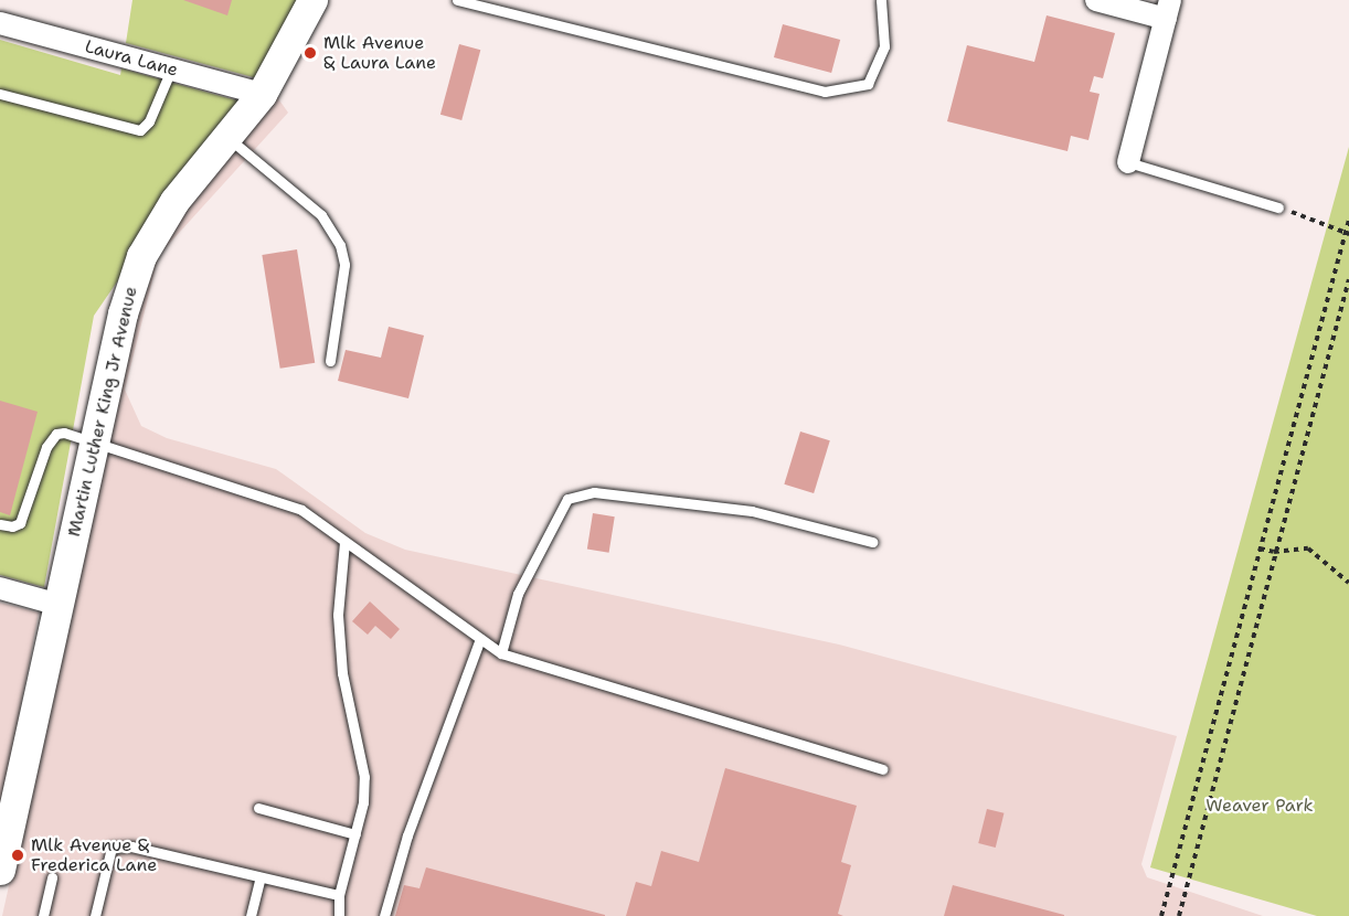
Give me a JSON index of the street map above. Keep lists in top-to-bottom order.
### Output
{
  "streets": {
    "street": ["Laura Lane", "Martin Luther King Jr Avenue"]
  },
  "crossings": [
    ["Laura Lane", "Martin Luther King Jr Avenue"]
  ],
  "parks": ["Weaver Park"],
  "places": ["Mlk Avenue & Laura Lane", "Mlk Avenue & Frederica Lane"]
}
